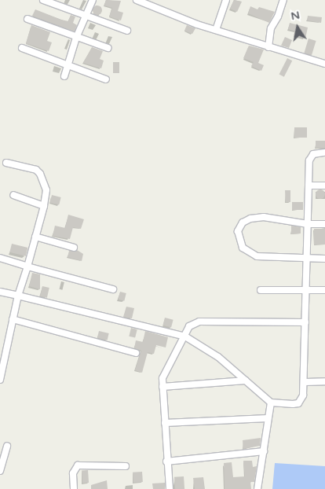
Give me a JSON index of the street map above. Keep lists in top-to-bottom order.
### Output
{
  "north": "top"
}
